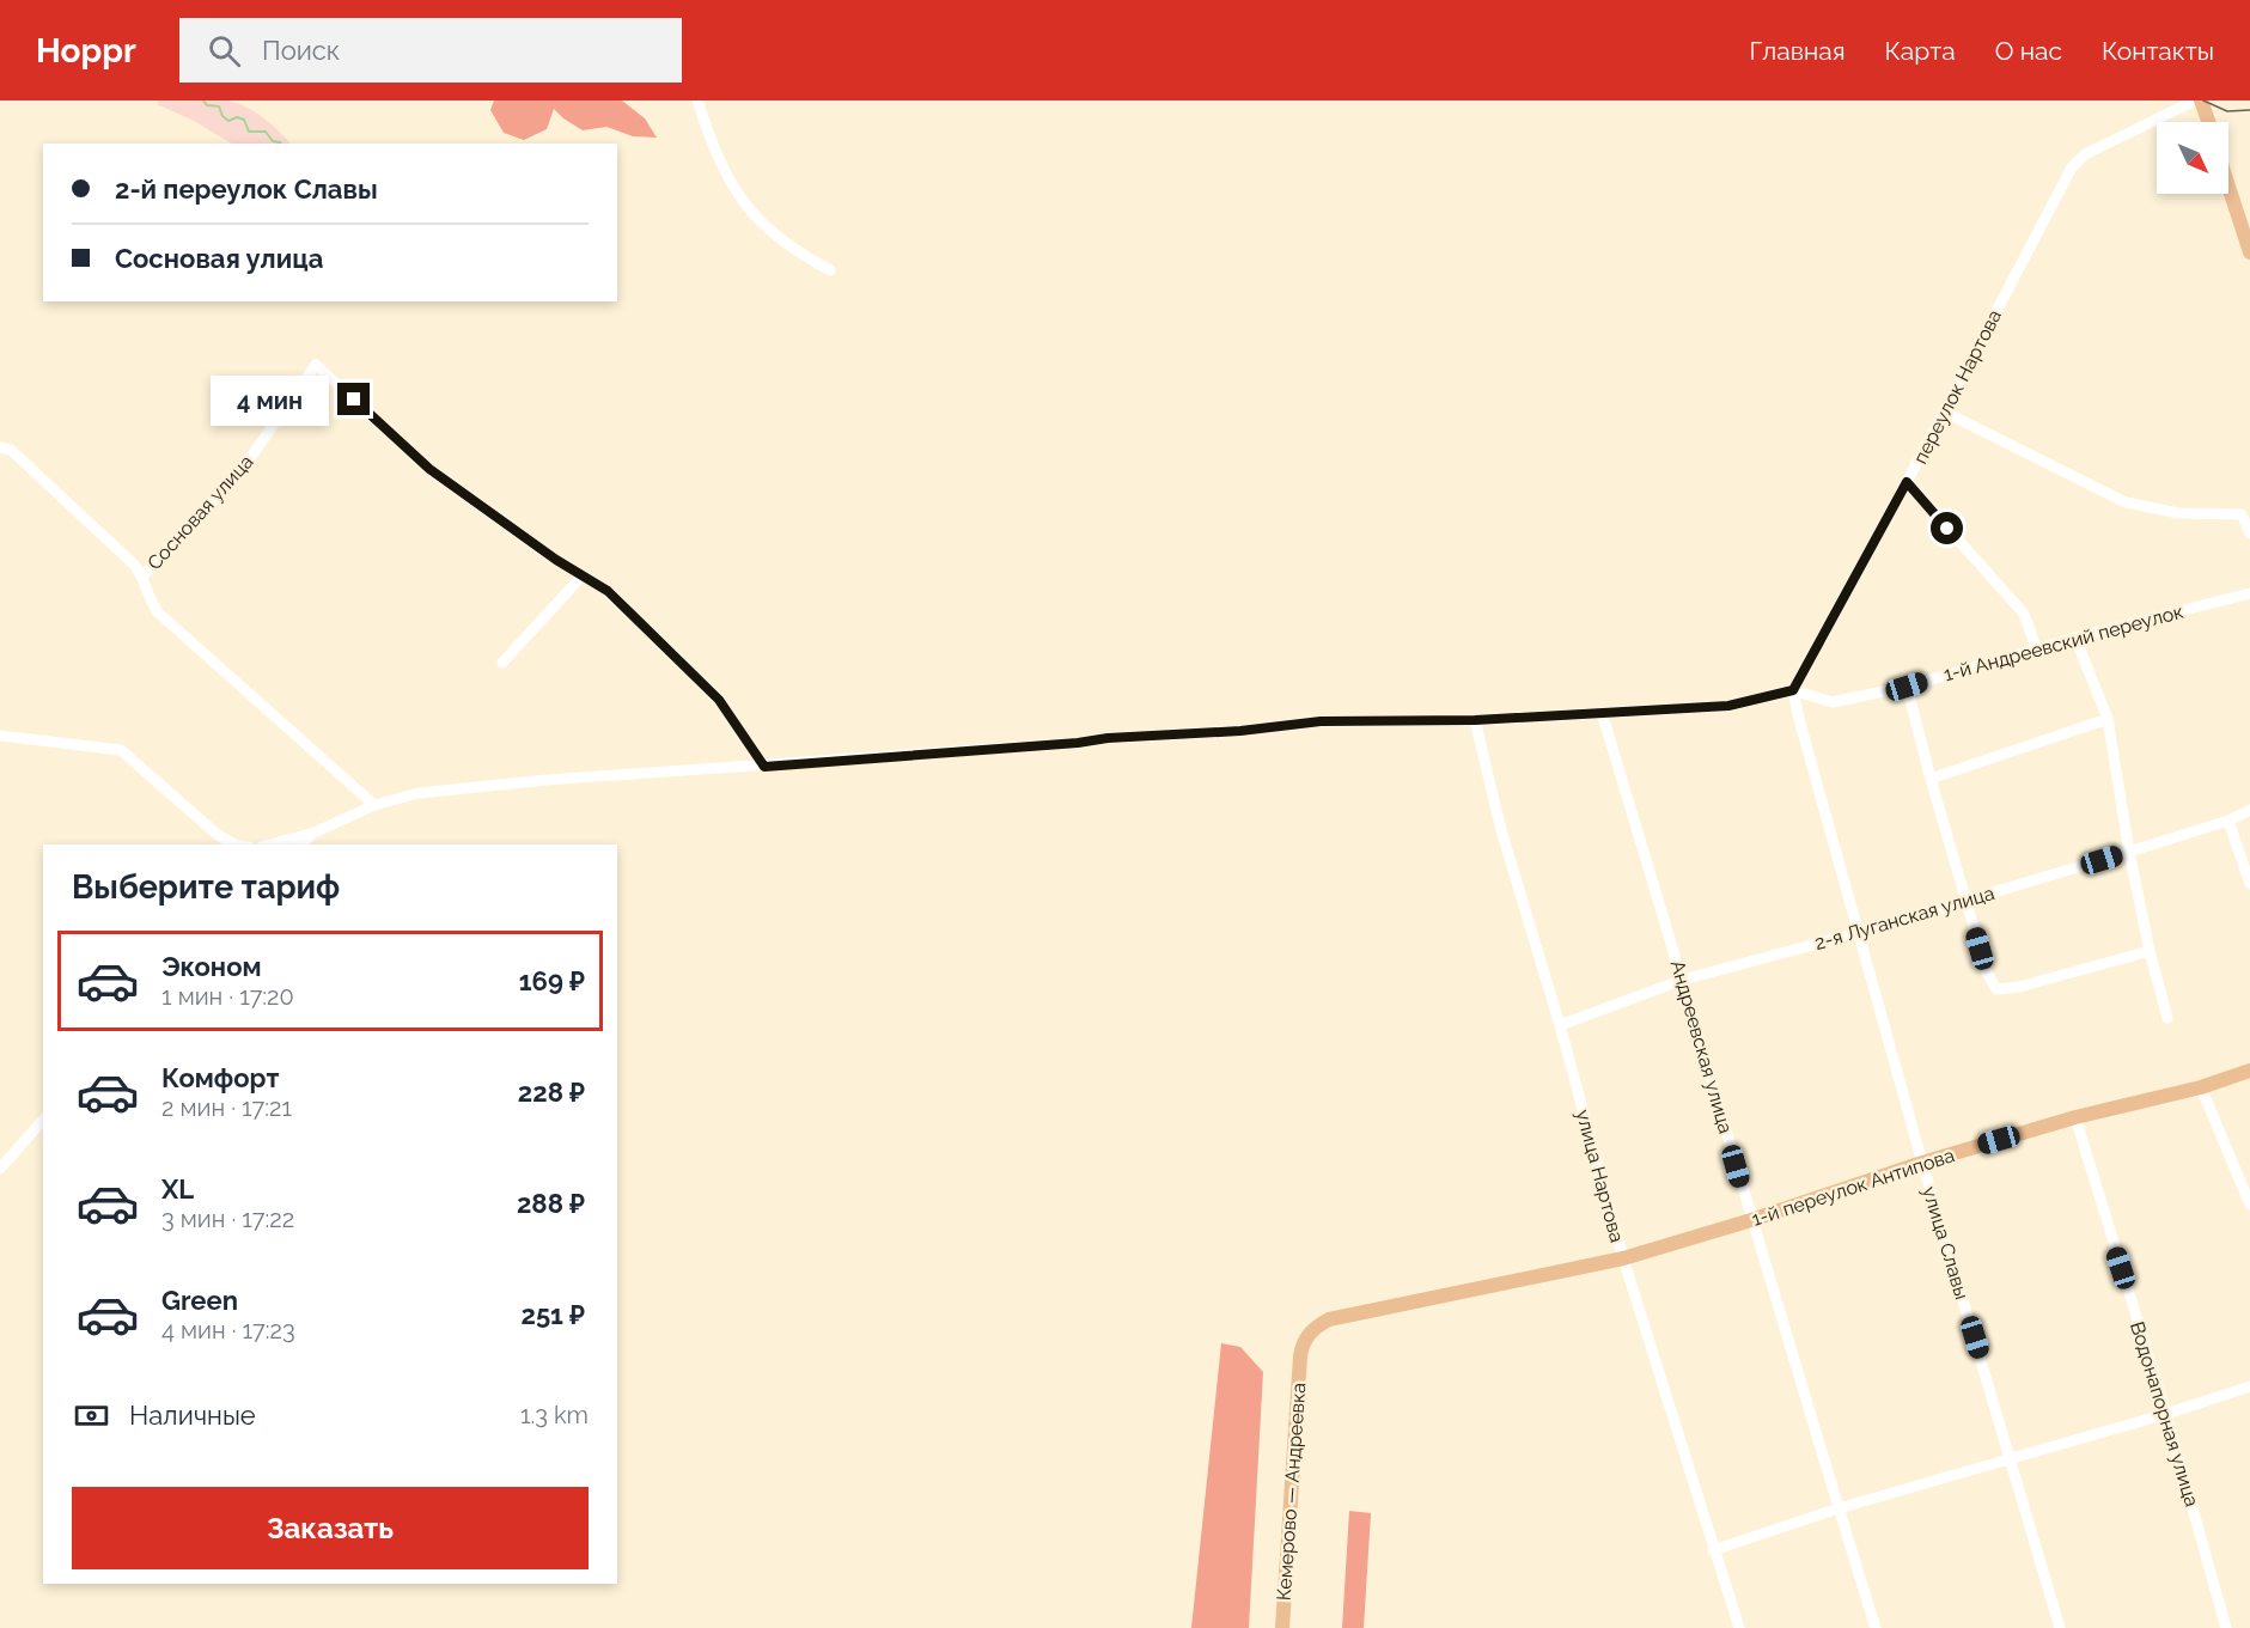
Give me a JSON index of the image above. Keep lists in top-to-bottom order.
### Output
{
  "streets": {
    "main road": ["1-й переулок Антипова", "Кемерово — Андреевка"],
    "street": [
      "переулок Нартова",
      "Сосновая улица",
      "1-й Андреевский переулок",
      "2-я Луганская улица",
      "Андреевская улица",
      "улица Нартова",
      "улица Славы",
      "Водонапорная улица"
    ]
  },
  "crossings": [
    ["переулок Нартова", "1-й Андреевский переулок"],
    ["переулок Нартова", "улица Славы"],
    ["1-й Андреевский переулок", "улица Славы"],
    ["2-я Луганская улица", "Андреевская улица"],
    ["2-я Луганская улица", "улица Нартова"],
    ["2-я Луганская улица", "улица Славы"],
    ["Андреевская улица", "1-й переулок Антипова"],
    ["улица Нартова", "1-й переулок Антипова"],
    ["1-й переулок Антипова", "улица Славы"],
    ["1-й переулок Антипова", "Водонапорная улица"],
    ["1-й переулок Антипова", "Кемерово — Андреевка"]
  ],
  "north": "bottom right",
  "page": {
    "header": "Hoppr",
    "search": "Поиск",
    "nav": [
      "Главная",
      "Карта",
      "О нас",
      "Контакты"
    ],
    "banner": ["2-й переулок Славы", "Сосновая улица"],
    "bubble": "4 мин",
    "heading": "Выберите тариф",
    "list": [
      {
        "name": "Эконом",
        "note": "1 мин · 17:20",
        "value": "169 ₽"
      },
      {
        "name": "Комфорт",
        "note": "2 мин · 17:21",
        "value": "228 ₽"
      },
      {
        "name": "XL",
        "note": "3 мин · 17:22",
        "value": "288 ₽"
      },
      {
        "name": "Green",
        "note": "4 мин · 17:23",
        "value": "251 ₽"
      }
    ],
    "pay": ["Наличные", "1.3 km"],
    "buttons": "Заказать"
  }
}
